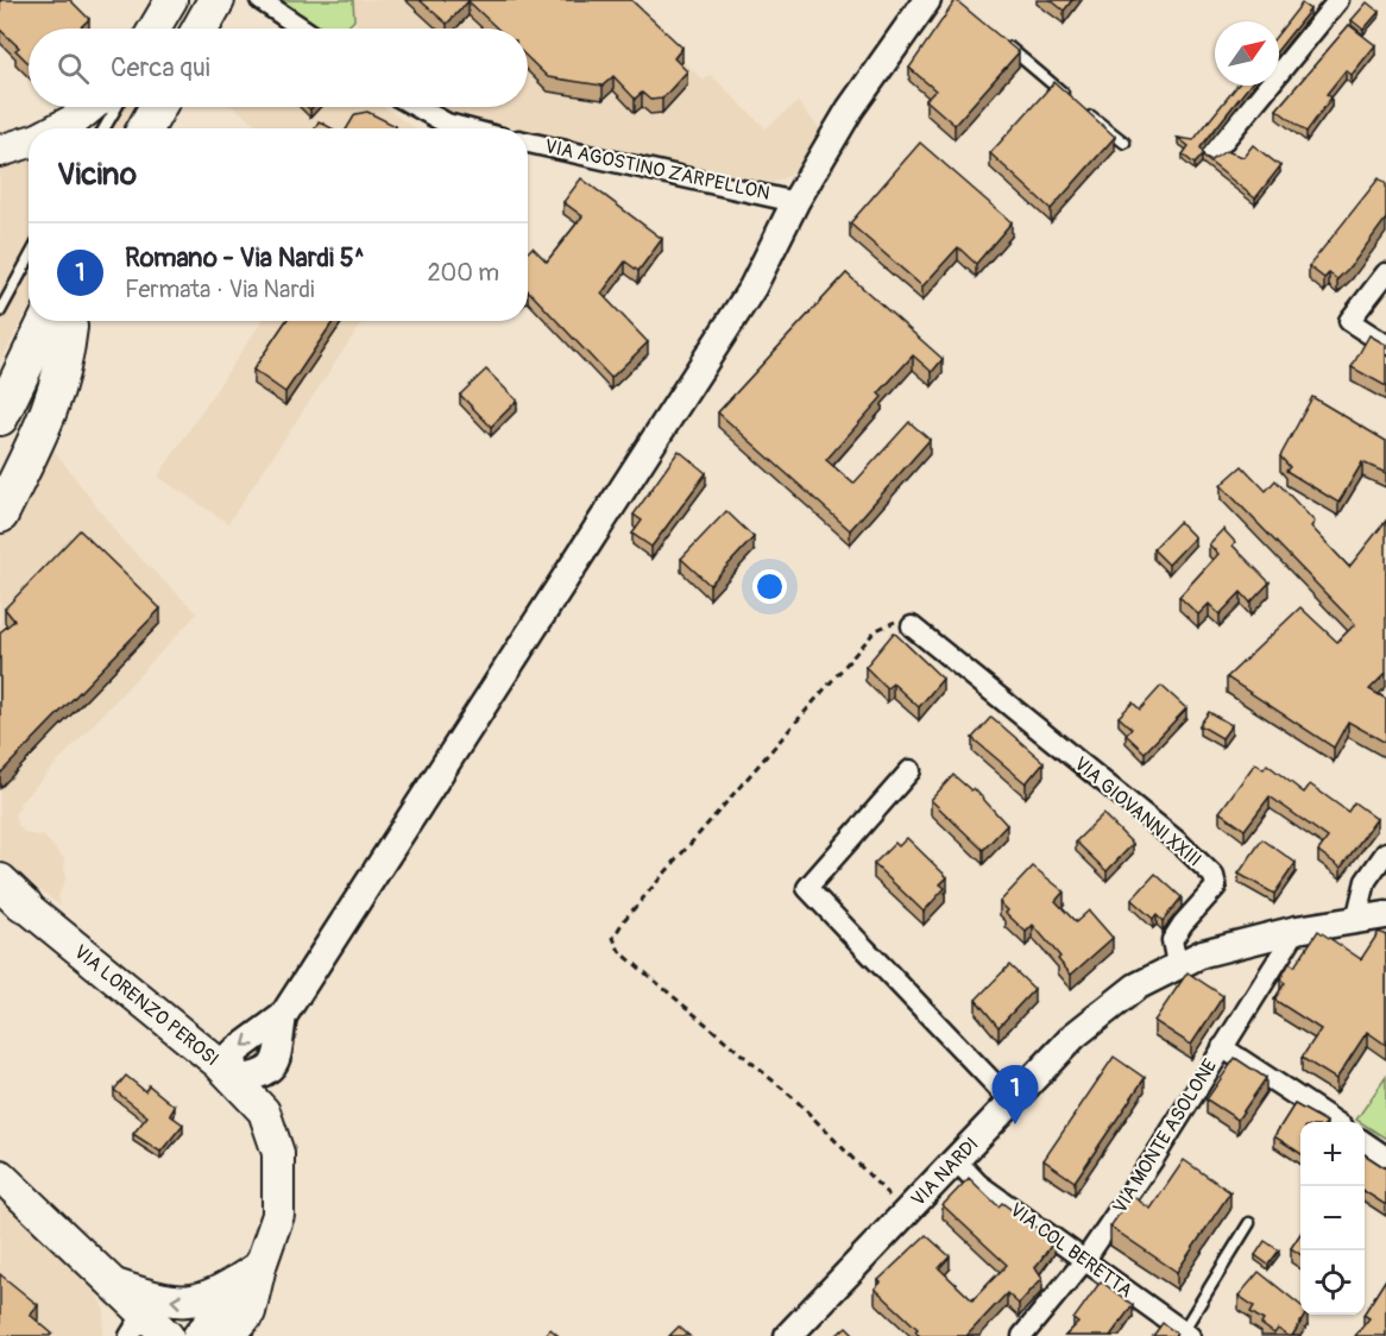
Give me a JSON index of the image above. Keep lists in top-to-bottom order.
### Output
{
  "streets": {
    "main road": ["VIA LORENZO PEROSI"],
    "street": [
      "VIA AGOSTINO ZARPELLON",
      "VIA GIOVANNI XXIII",
      "VIA MONTE ASOLONE",
      "VIA NARDI",
      "VIA COL BERETTA"
    ]
  },
  "crossings": [
    ["VIA AGOSTINO ZARPELLON", "VIA LORENZO PEROSI"],
    ["VIA GIOVANNI XXIII", "VIA NARDI"],
    ["VIA MONTE ASOLONE", "VIA COL BERETTA"],
    ["VIA NARDI", "VIA COL BERETTA"]
  ],
  "north": "top right",
  "page": {
    "search": "Cerca qui",
    "heading": "Vicino",
    "list": [
      {
        "mark": "1",
        "name": "Romano - Via Nardi 5^",
        "note": "Fermata · Via Nardi",
        "value": "200 m"
      }
    ],
    "pins": "1",
    "map_buttons": ["+", "−"]
  }
}
